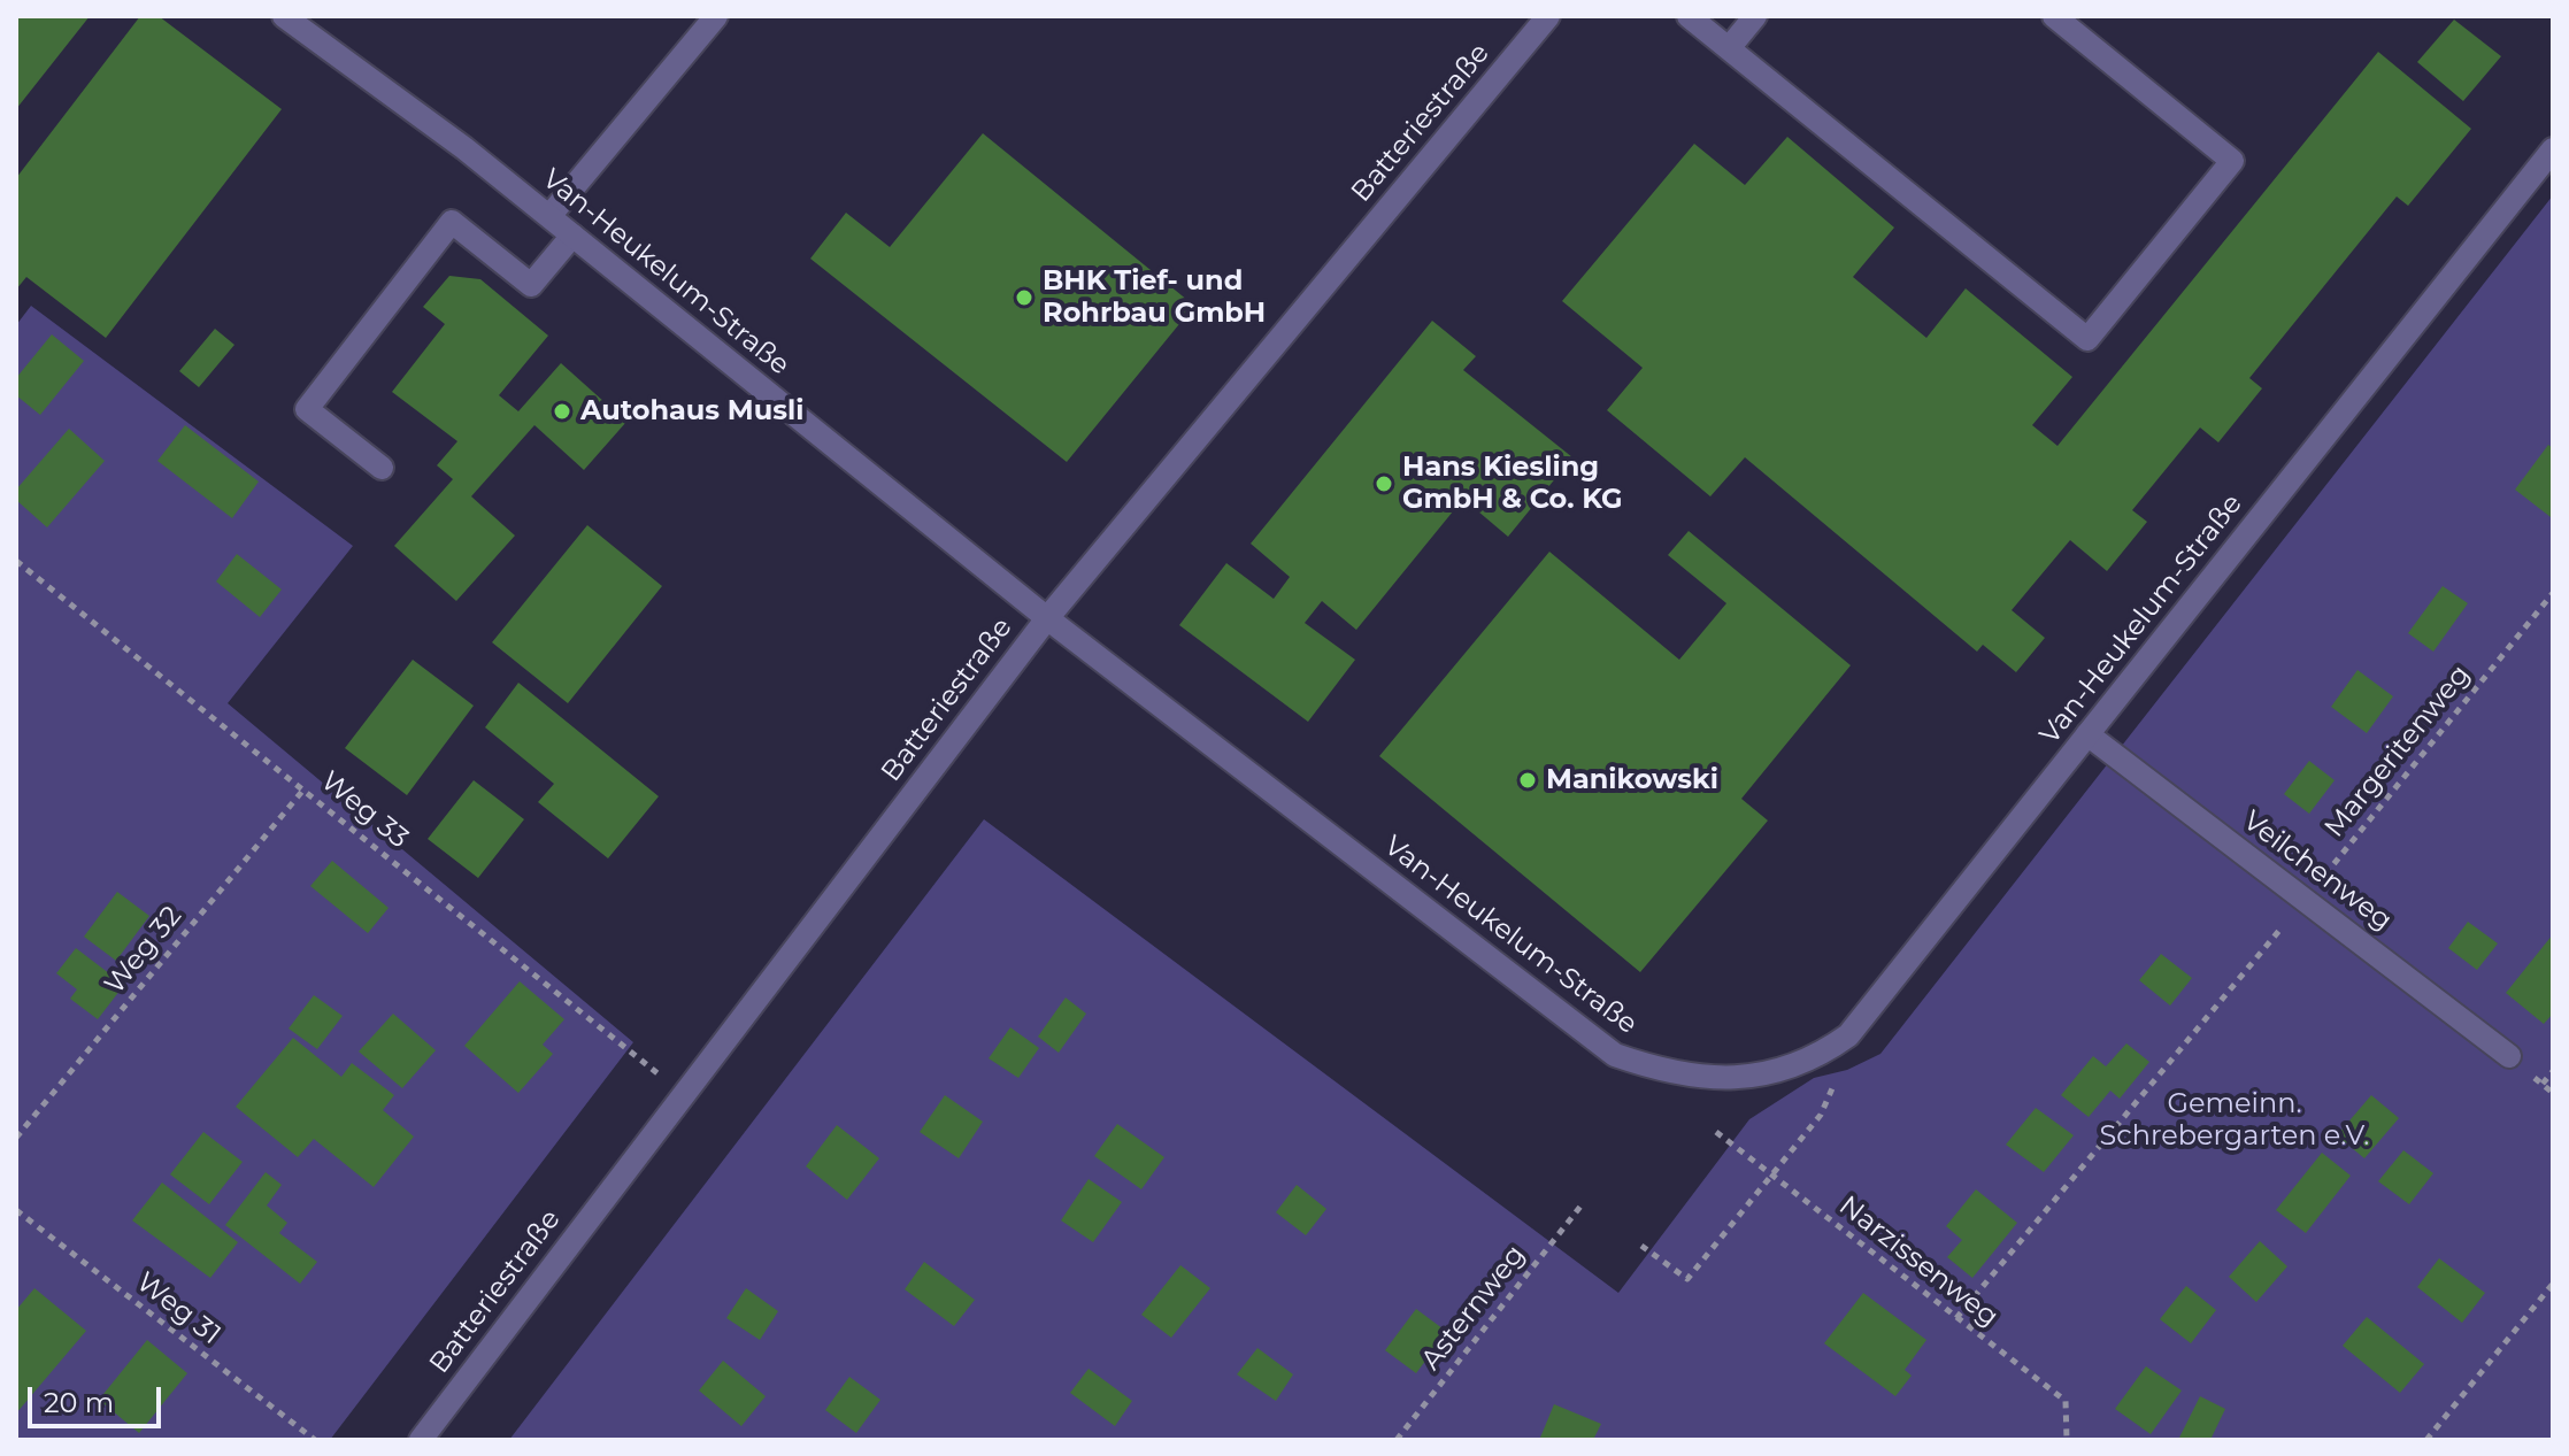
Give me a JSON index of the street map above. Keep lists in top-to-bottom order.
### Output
{
  "streets": {
    "street": ["Batteriestraße", "Van-Heukelum-Straße", "Veilchenweg"],
    "path": [
      "Margeritenweg",
      "Weg 33",
      "Weg 32",
      "Narzissenweg",
      "Asternweg",
      "Weg 31"
    ]
  },
  "crossings": [
    ["Batteriestraße", "Van-Heukelum-Straße"],
    ["Batteriestraße", "Weg 33"],
    ["Van-Heukelum-Straße", "Veilchenweg"],
    ["Margeritenweg", "Veilchenweg"],
    ["Margeritenweg", "Narzissenweg"],
    ["Weg 33", "Weg 32"]
  ],
  "parks": ["Gemeinn. Schrebergarten e.V."],
  "places": [
    "BHK Tief- und Rohrbau GmbH",
    "Autohaus Musli",
    "Hans Kiesling GmbH & Co. KG",
    "Manikowski"
  ],
  "scale_bar": "20 m"
}
